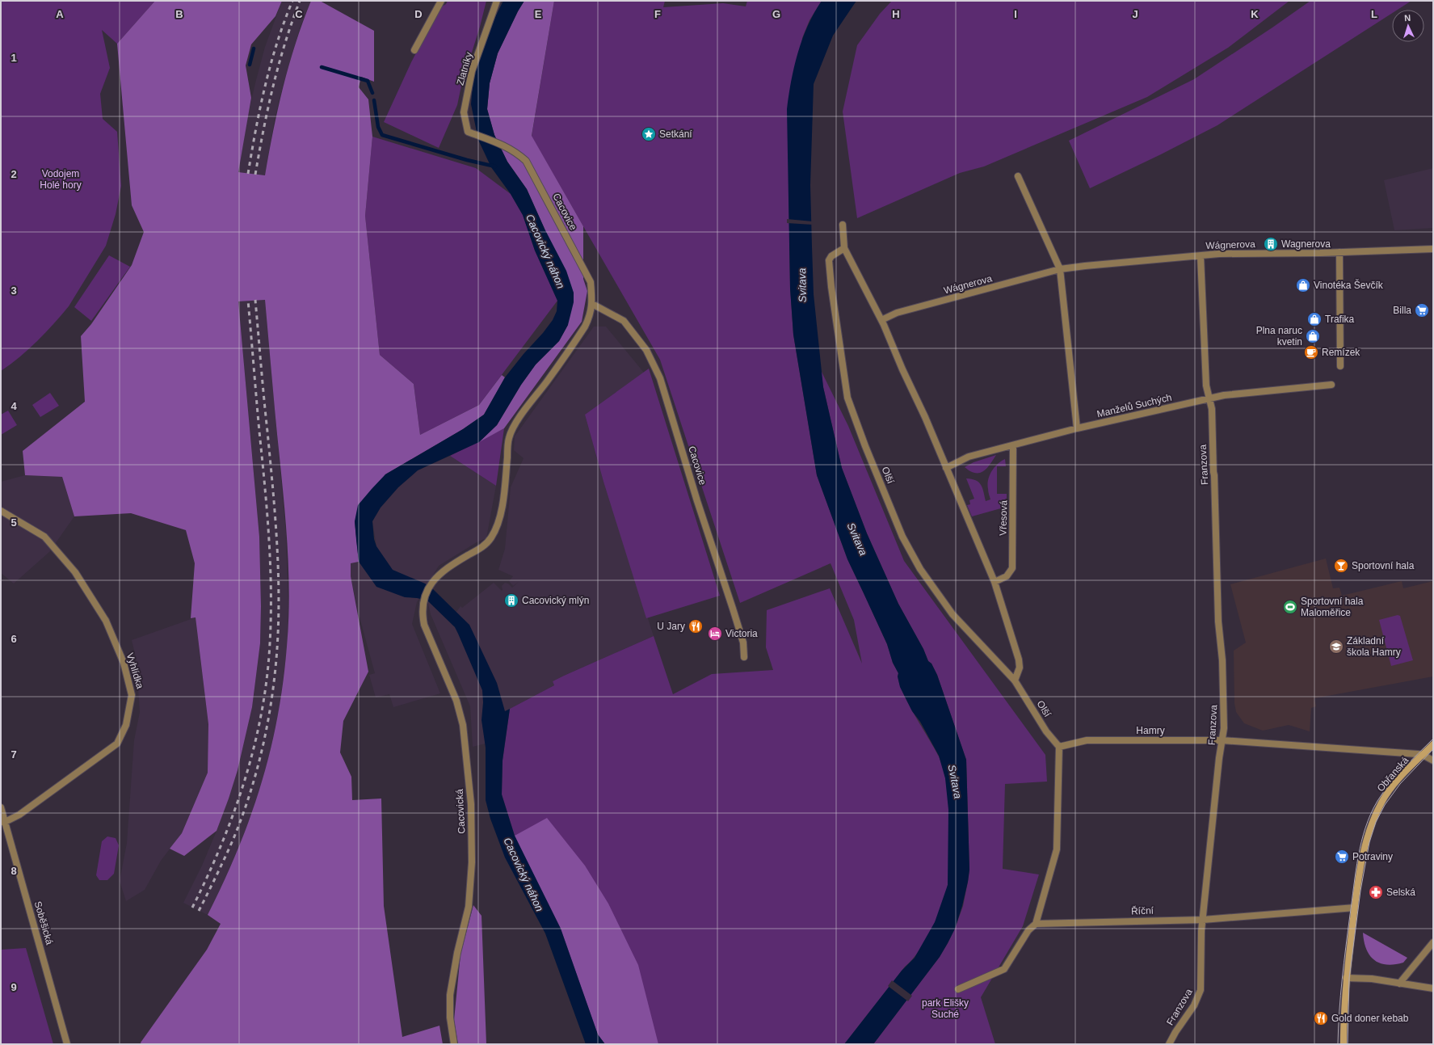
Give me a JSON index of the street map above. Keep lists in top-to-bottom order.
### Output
{
  "streets": {
    "main road": ["Obřanská"],
    "street": [
      "Zlatníky",
      "Cacovice",
      "Wágnerova",
      "Manželů Suchých",
      "Franzova",
      "Olší",
      "Vřesová",
      "Vyhlídka",
      "Hamry",
      "Cacovická",
      "Říční",
      "Soběšická"
    ]
  },
  "crossings": [
    ["Zlatníky", "Cacovice"],
    ["Cacovice", "Cacovická"],
    ["Wágnerova", "Manželů Suchých"],
    ["Wágnerova", "Franzova"],
    ["Manželů Suchých", "Franzova"],
    ["Manželů Suchých", "Vřesová"],
    ["Franzova", "Hamry"],
    ["Franzova", "Říční"],
    ["Olší", "Hamry"],
    ["Vyhlídka", "Soběšická"],
    ["Hamry", "Obřanská"],
    ["Obřanská", "Říční"]
  ],
  "water": ["Cacovický náhon", "Svitava"],
  "parks": ["Vodojem Holé hory", "park Elišky Suché"],
  "places": {
    "place": ["Setkání"],
    "building": ["Wagnerova", "Cacovický mlýn"],
    "shop": ["Vinotéka Ševčík", "Trafika", "Plna naruc kvetin"],
    "supermarket": ["Billa", "Potraviny"],
    "cafe": ["Remízek"],
    "bar": ["Sportovní hala"],
    "sports": ["Sportovní hala Maloměřice"],
    "restaurant": ["U Jary", "Gold doner kebab"],
    "hotel": ["Victoria"],
    "school or university": ["Základní škola Hamry"],
    "pharmacy": ["Selská"]
  },
  "north": "top",
  "grid": {
    "columns": [
      "A",
      "B",
      "C",
      "D",
      "E",
      "F",
      "G",
      "H",
      "I",
      "J",
      "K",
      "L"
    ],
    "rows": [
      "1",
      "2",
      "3",
      "4",
      "5",
      "6",
      "7",
      "8",
      "9"
    ]
  }
}
